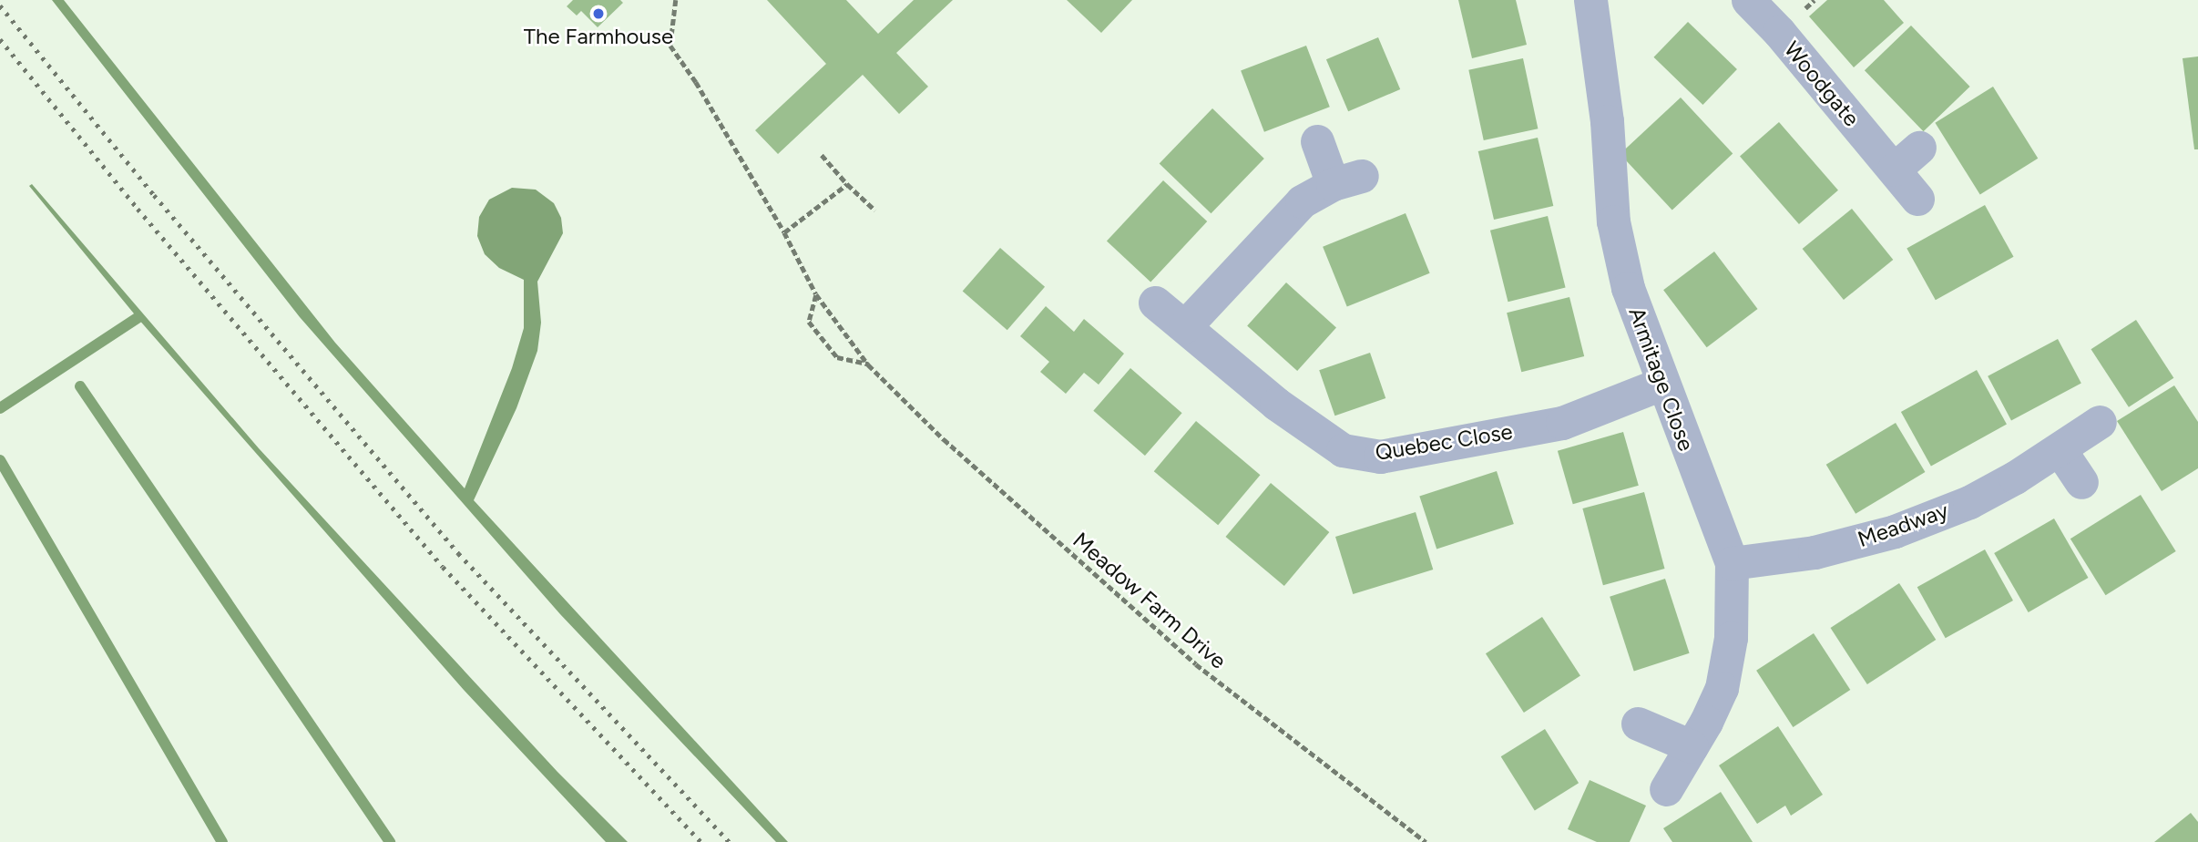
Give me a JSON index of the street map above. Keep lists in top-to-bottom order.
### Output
{
  "streets": {
    "street": [
      "Woodgate",
      "Armitage Close",
      "Quebec Close",
      "Meadway"
    ],
    "path": ["Meadow Farm Drive"]
  },
  "crossings": [
    ["Armitage Close", "Quebec Close"],
    ["Armitage Close", "Meadway"]
  ],
  "places": ["The Farmhouse"]
}
